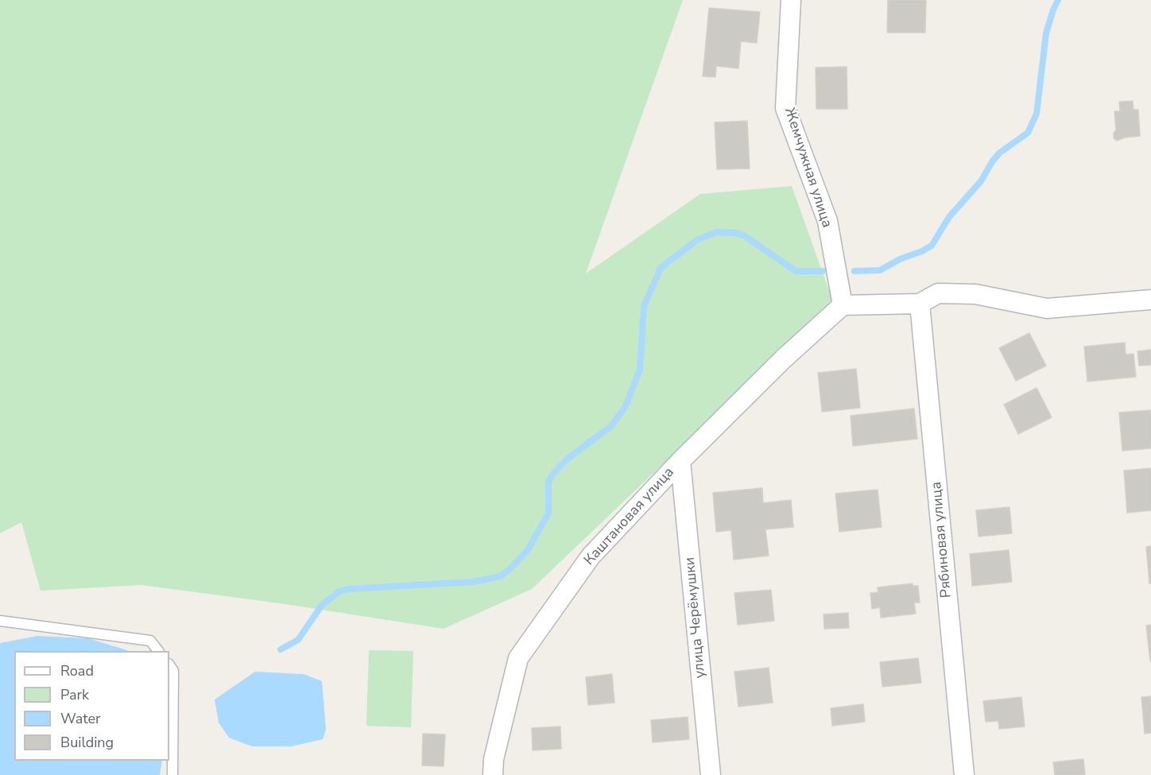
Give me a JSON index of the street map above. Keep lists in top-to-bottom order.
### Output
{
  "streets": {
    "street": [
      "Жемчужная улица",
      "Каштановая улица",
      "Рябиновая улица",
      "улица Черёмушки"
    ]
  },
  "crossings": [
    ["Жемчужная улица", "Каштановая улица"],
    ["Каштановая улица", "улица Черёмушки"]
  ],
  "legend": [
    "Road",
    "Park",
    "Water",
    "Building"
  ]
}
